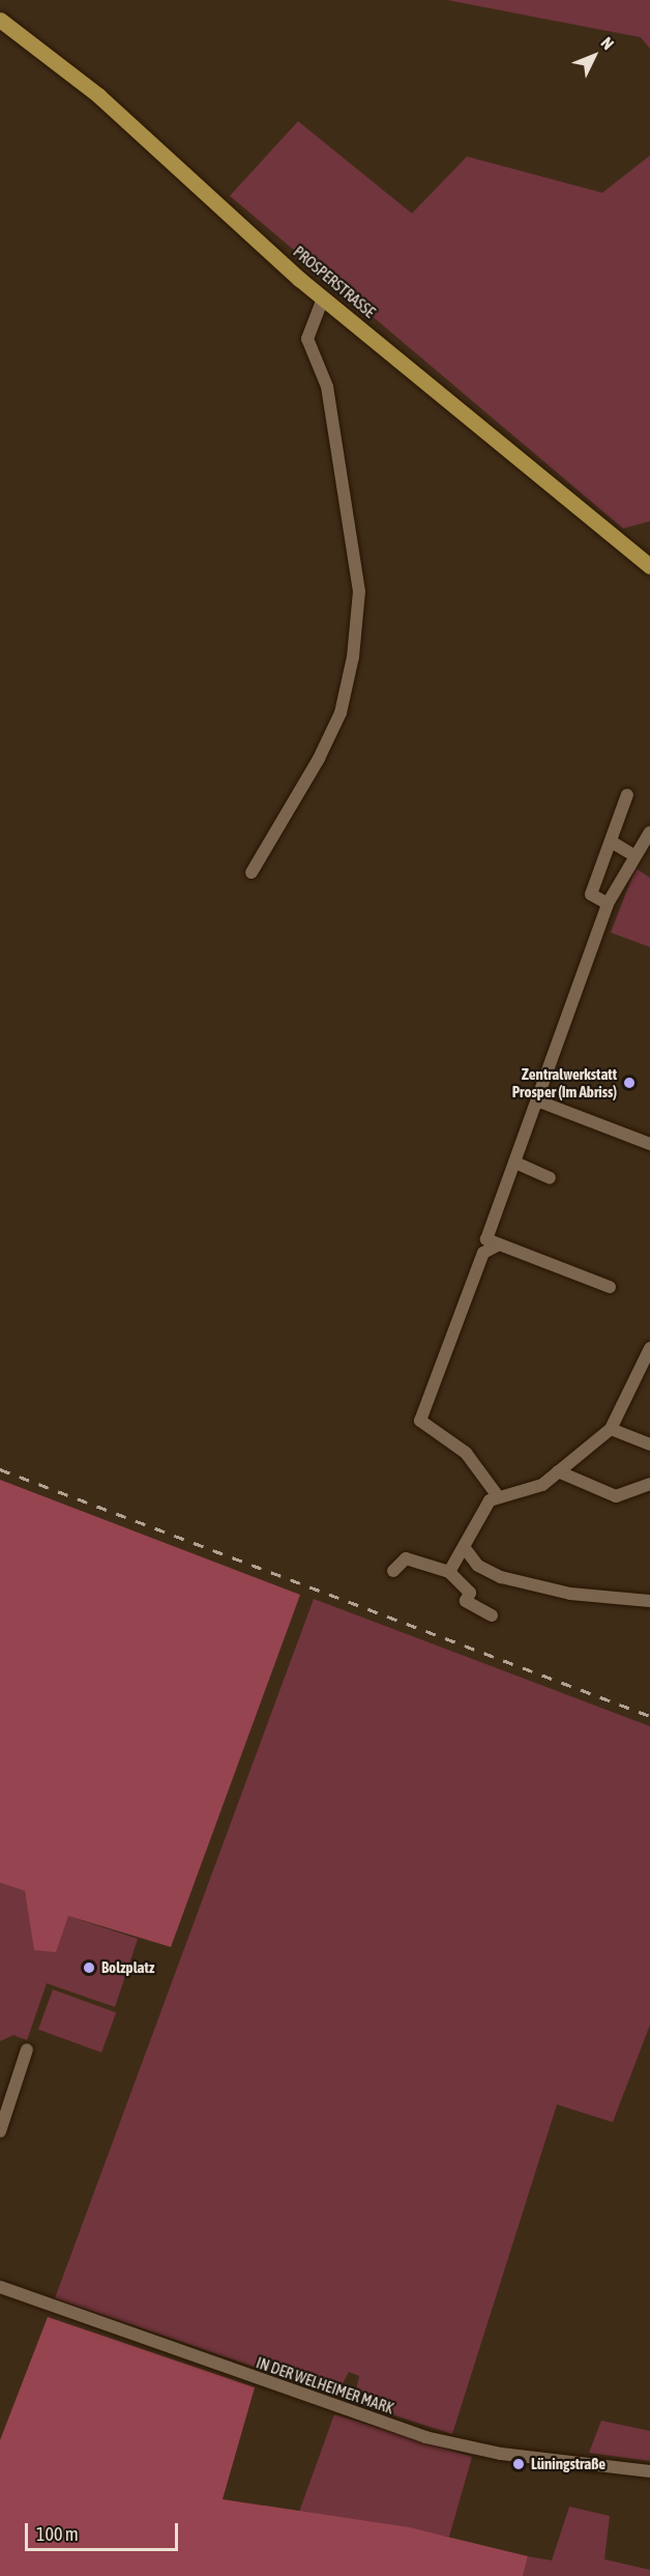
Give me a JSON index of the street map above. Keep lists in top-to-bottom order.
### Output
{
  "streets": {
    "main road": ["PROSPERSTRASSE"],
    "street": ["IN DER WELHEIMER MARK"]
  },
  "places": ["Zentralwerkstatt Prosper (Im Abriss)", "Bolzplatz", "Lüningstraße"],
  "scale_bar": "100 m",
  "north": "top right"
}
